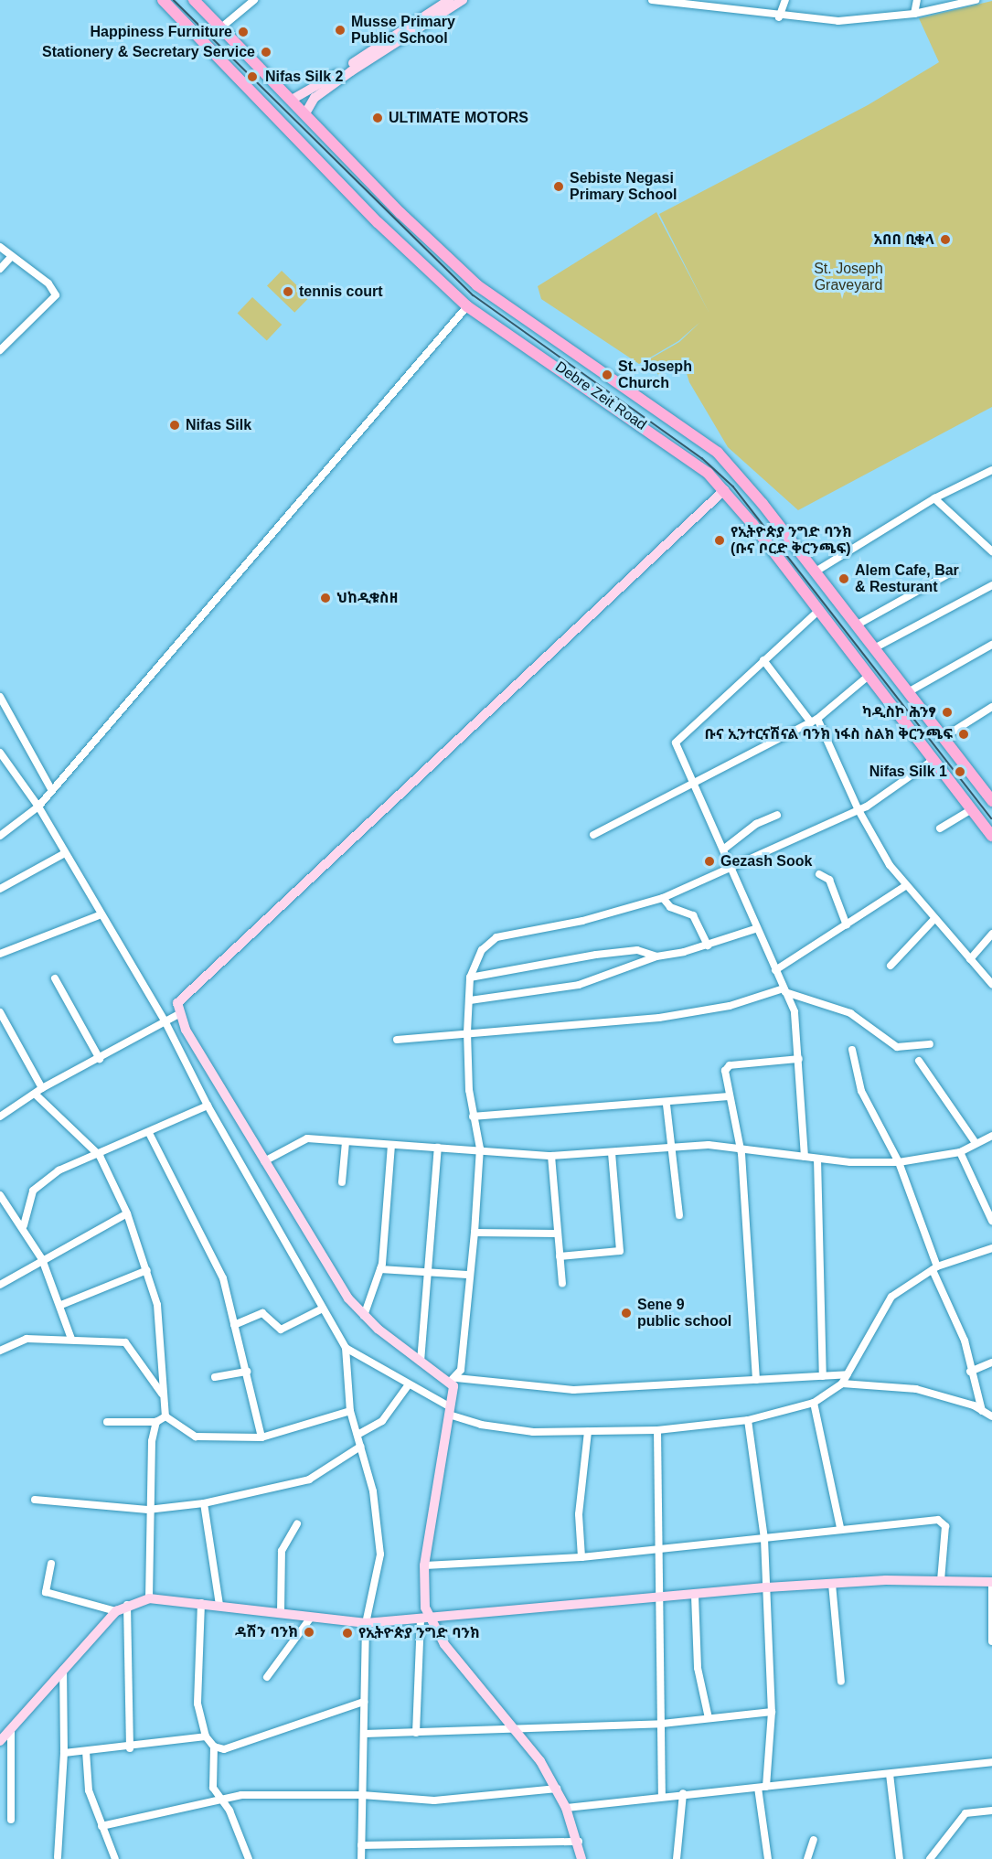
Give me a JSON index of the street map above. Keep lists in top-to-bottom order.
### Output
{
  "streets": {
    "main road": ["Debre Zeit Road"]
  },
  "parks": ["St. Joseph Graveyard"],
  "places": [
    "Musse Primary Public School",
    "Happiness Furniture",
    "Stationery & Secretary Service",
    "Nifas Silk 2",
    "ULTIMATE MOTORS",
    "Sebiste Negasi Primary School",
    "አበበ ቢቂላ",
    "tennis court",
    "St. Joseph Church",
    "Nifas Silk",
    "የኢትዮጵያ ንግድ ባንክ (ቡና ቦርድ ቅርንጫፍ)",
    "Alem Cafe, Bar & Resturant",
    "ህከዲቁስዘ",
    "ካዲስኮ ሕንፃ",
    "ቡና ኢንተርናሽናል ባንክ ነፋስ ስልክ ቅርንጫፍ",
    "Nifas Silk 1",
    "Gezash Sook",
    "Sene 9 public school",
    "ዳሽን ባንክ",
    "የኢትዮጵያ ንግድ ባንክ"
  ]
}
